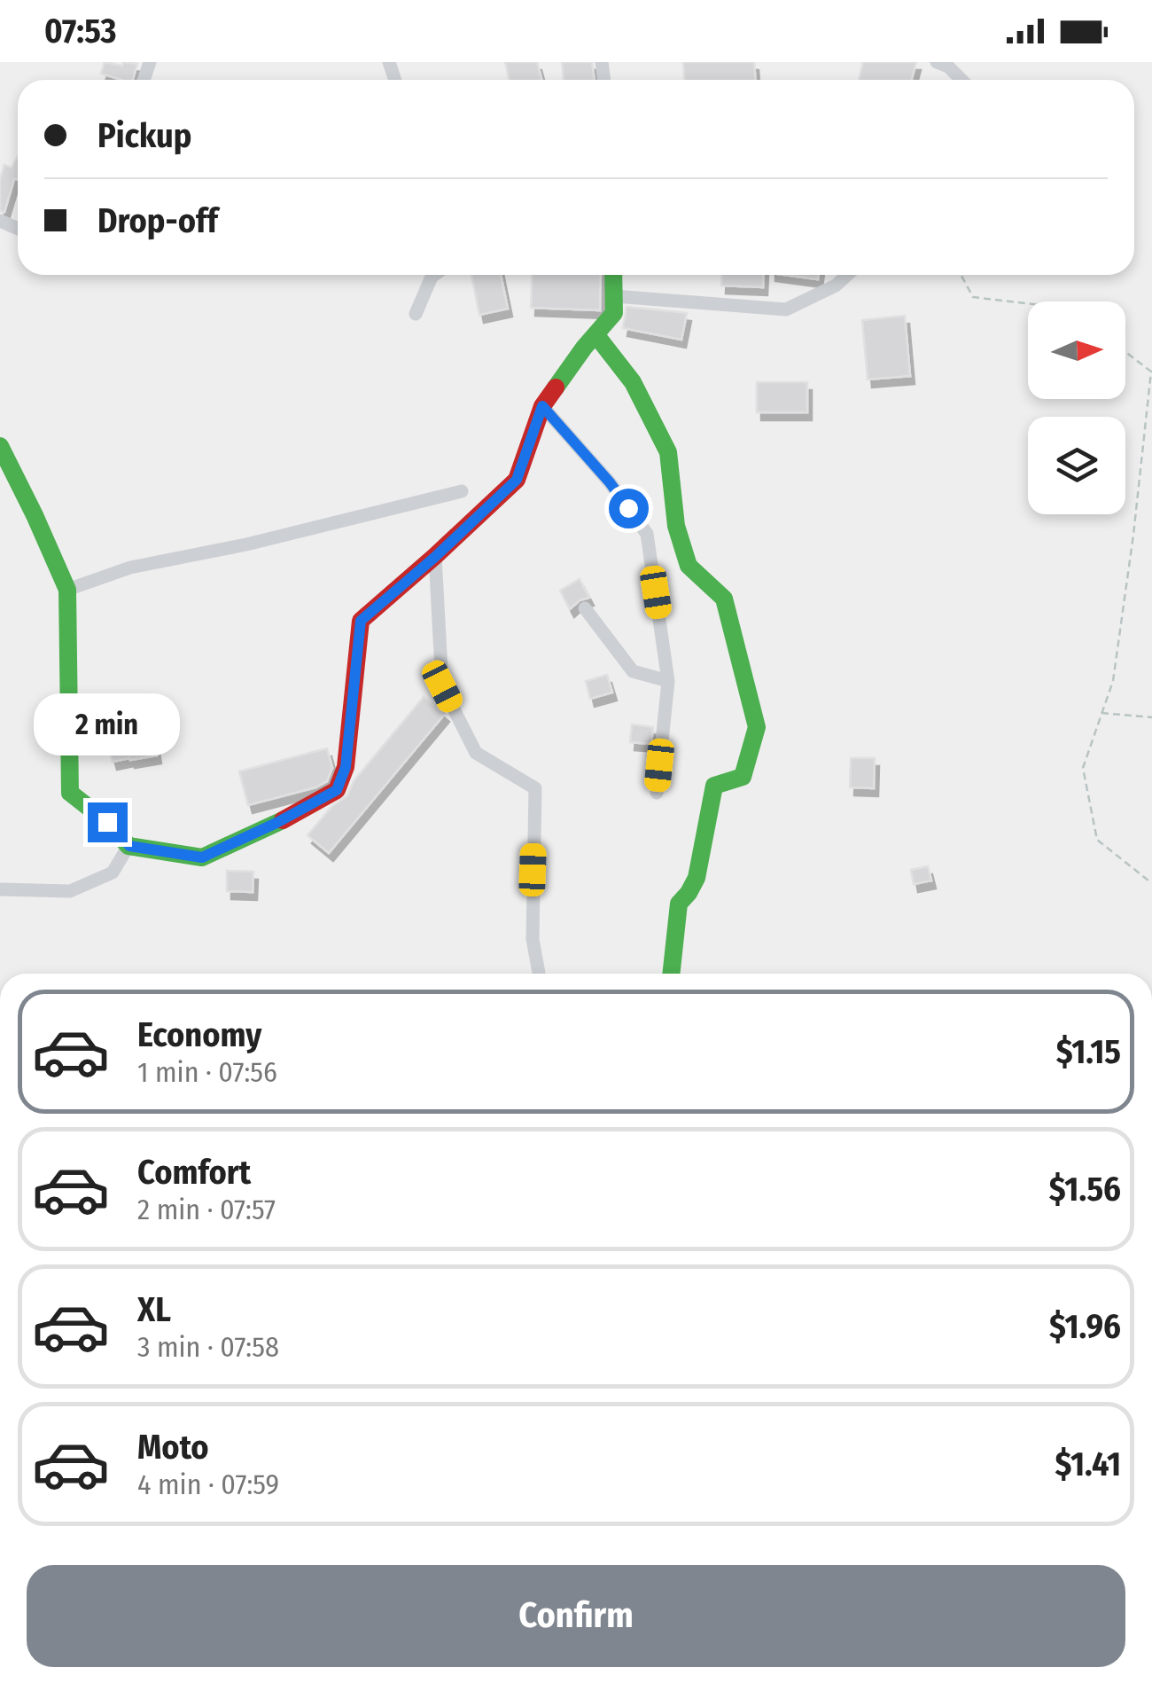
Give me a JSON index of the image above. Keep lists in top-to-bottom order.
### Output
{
  "north": "right",
  "page": {
    "status": "07:53",
    "banner": ["Pickup", "Drop-off"],
    "bubble": "2 min",
    "list": [
      {
        "name": "Economy",
        "note": "1 min · 07:56",
        "value": "$1.15"
      },
      {
        "name": "Comfort",
        "note": "2 min · 07:57",
        "value": "$1.56"
      },
      {
        "name": "XL",
        "note": "3 min · 07:58",
        "value": "$1.96"
      },
      {
        "name": "Moto",
        "note": "4 min · 07:59",
        "value": "$1.41"
      }
    ],
    "buttons": "Confirm"
  }
}
